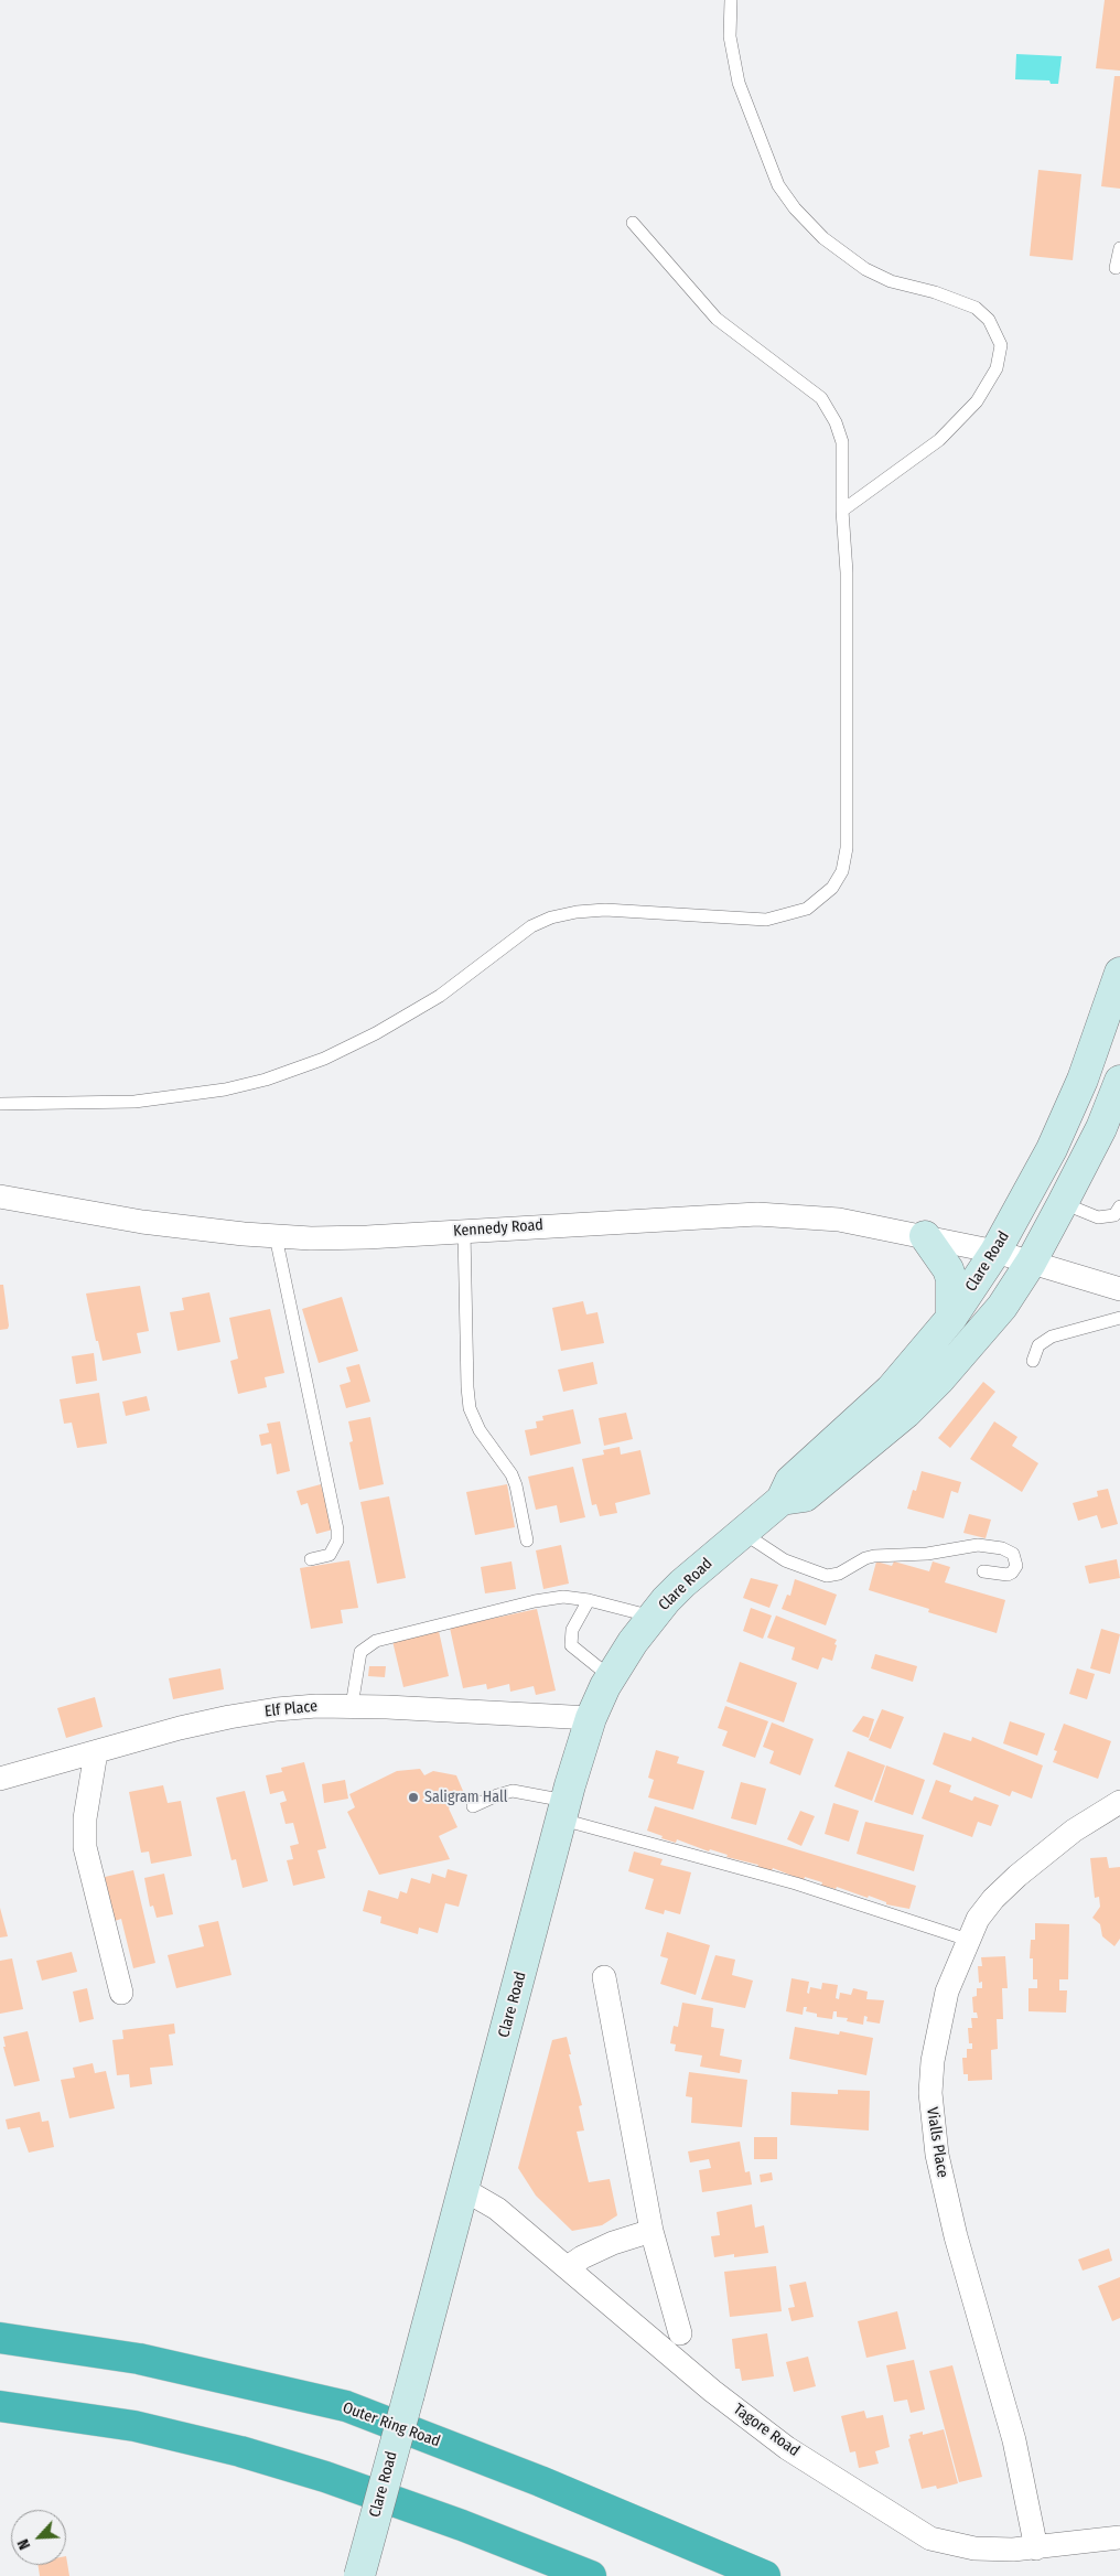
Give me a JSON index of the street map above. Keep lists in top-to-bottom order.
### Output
{
  "streets": {
    "highway": ["Outer Ring Road"],
    "street": [
      "Kennedy Road",
      "Clare Road",
      "Elf Place",
      "Vialls Place",
      "Tagore Road"
    ]
  },
  "crossings": [
    ["Kennedy Road", "Clare Road"],
    ["Clare Road", "Elf Place"],
    ["Clare Road", "Tagore Road"],
    ["Vialls Place", "Tagore Road"]
  ],
  "places": ["Saligram Hall"],
  "north": "bottom left"
}
